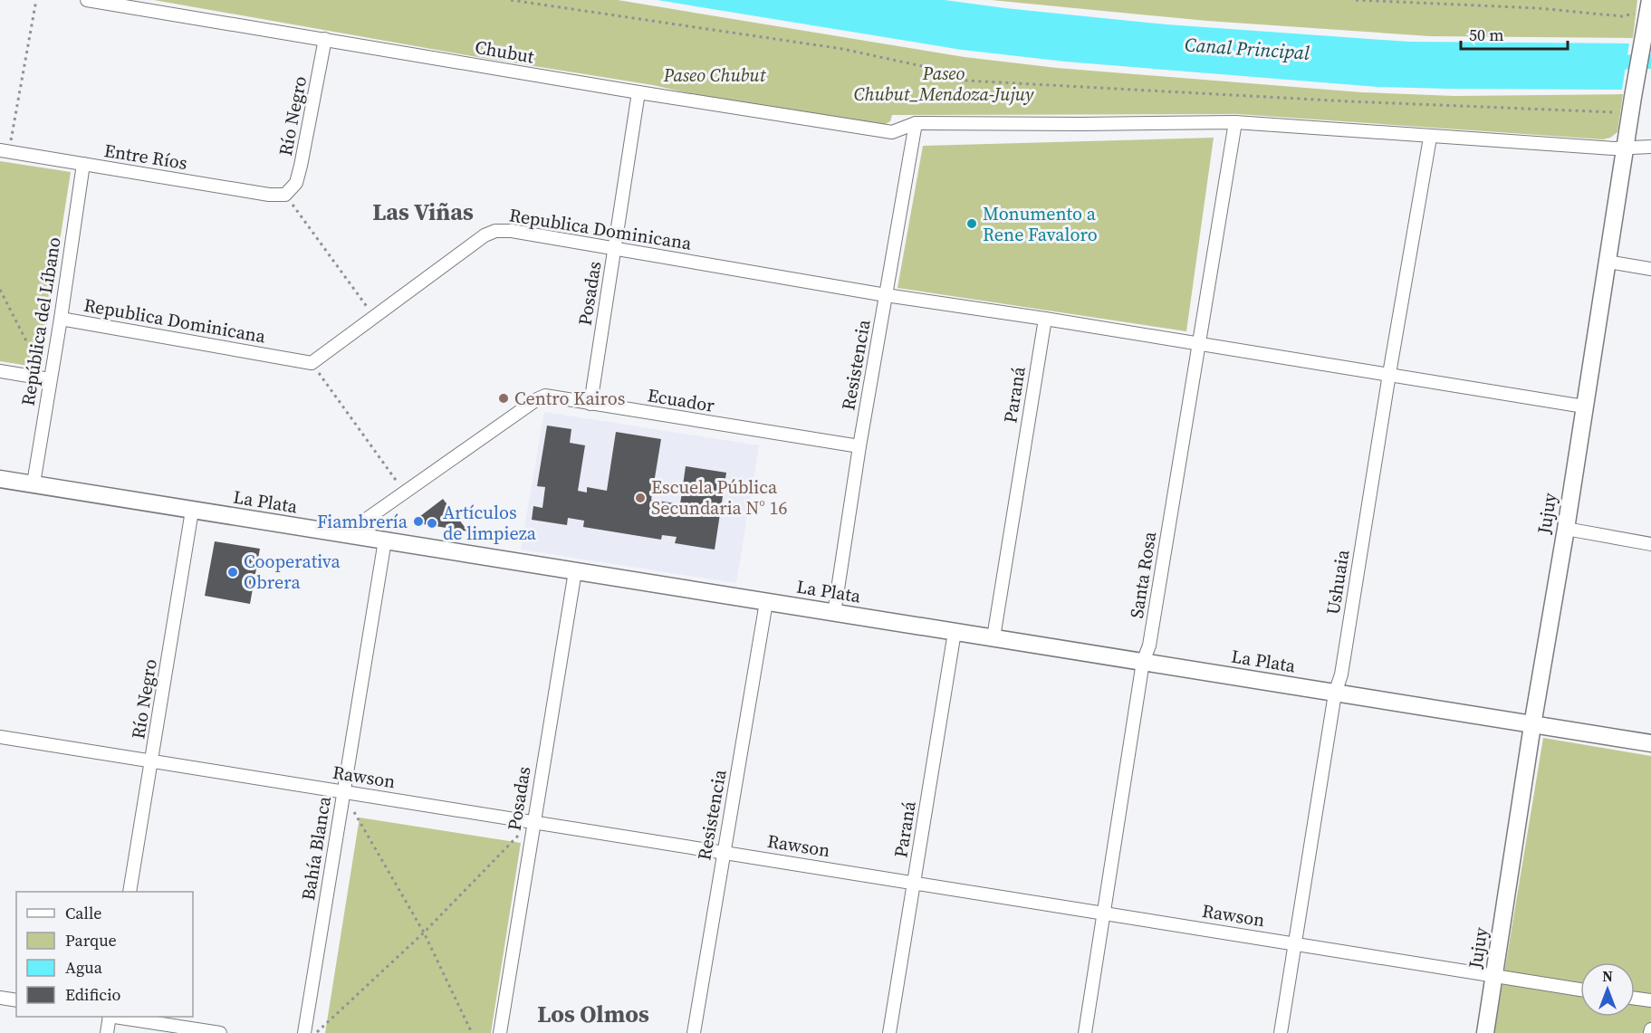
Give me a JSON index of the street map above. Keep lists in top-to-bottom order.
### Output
{
  "streets": {
    "street": [
      "Chubut",
      "Río Negro",
      "Entre Ríos",
      "Republica Dominicana",
      "Posadas",
      "República del Líbano",
      "Resistencia",
      "Paraná",
      "Ecuador",
      "La Plata",
      "Jujuy",
      "Santa Rosa",
      "Ushuaia",
      "Rawson",
      "Bahía Blanca"
    ]
  },
  "crossings": [
    ["Chubut", "Río Negro"],
    ["Chubut", "Posadas"],
    ["Chubut", "Resistencia"],
    ["Chubut", "Jujuy"],
    ["Chubut", "Santa Rosa"],
    ["Chubut", "Ushuaia"],
    ["Río Negro", "Entre Ríos"],
    ["Río Negro", "La Plata"],
    ["Río Negro", "Rawson"],
    ["Entre Ríos", "República del Líbano"],
    ["Republica Dominicana", "Posadas"],
    ["Republica Dominicana", "República del Líbano"],
    ["Republica Dominicana", "Resistencia"],
    ["Republica Dominicana", "Paraná"],
    ["Republica Dominicana", "Jujuy"],
    ["Republica Dominicana", "Santa Rosa"],
    ["Republica Dominicana", "Ushuaia"],
    ["Posadas", "Ecuador"],
    ["Posadas", "La Plata"],
    ["Posadas", "Rawson"],
    ["República del Líbano", "La Plata"],
    ["Resistencia", "Ecuador"],
    ["Resistencia", "La Plata"],
    ["Resistencia", "Rawson"],
    ["Paraná", "La Plata"],
    ["Paraná", "Rawson"],
    ["Ecuador", "La Plata"],
    ["La Plata", "Jujuy"],
    ["La Plata", "Santa Rosa"],
    ["La Plata", "Ushuaia"],
    ["La Plata", "Bahía Blanca"],
    ["Jujuy", "Rawson"],
    ["Santa Rosa", "Rawson"],
    ["Ushuaia", "Rawson"],
    ["Rawson", "Bahía Blanca"]
  ],
  "districts": ["Las Viñas", "Los Olmos"],
  "water": ["Canal Principal"],
  "parks": ["Paseo Chubut_Mendoza-Jujuy", "Paseo Chubut"],
  "places": [
    "Monumento a Rene Favaloro",
    "Centro Kairos",
    "Escuela Pública Secundaria N° 16",
    "Fiambrería",
    "Artículos de limpieza",
    "Cooperativa Obrera"
  ],
  "legend": [
    "Calle",
    "Parque",
    "Agua",
    "Edificio"
  ],
  "scale_bar": "50 m",
  "north": "top"
}
